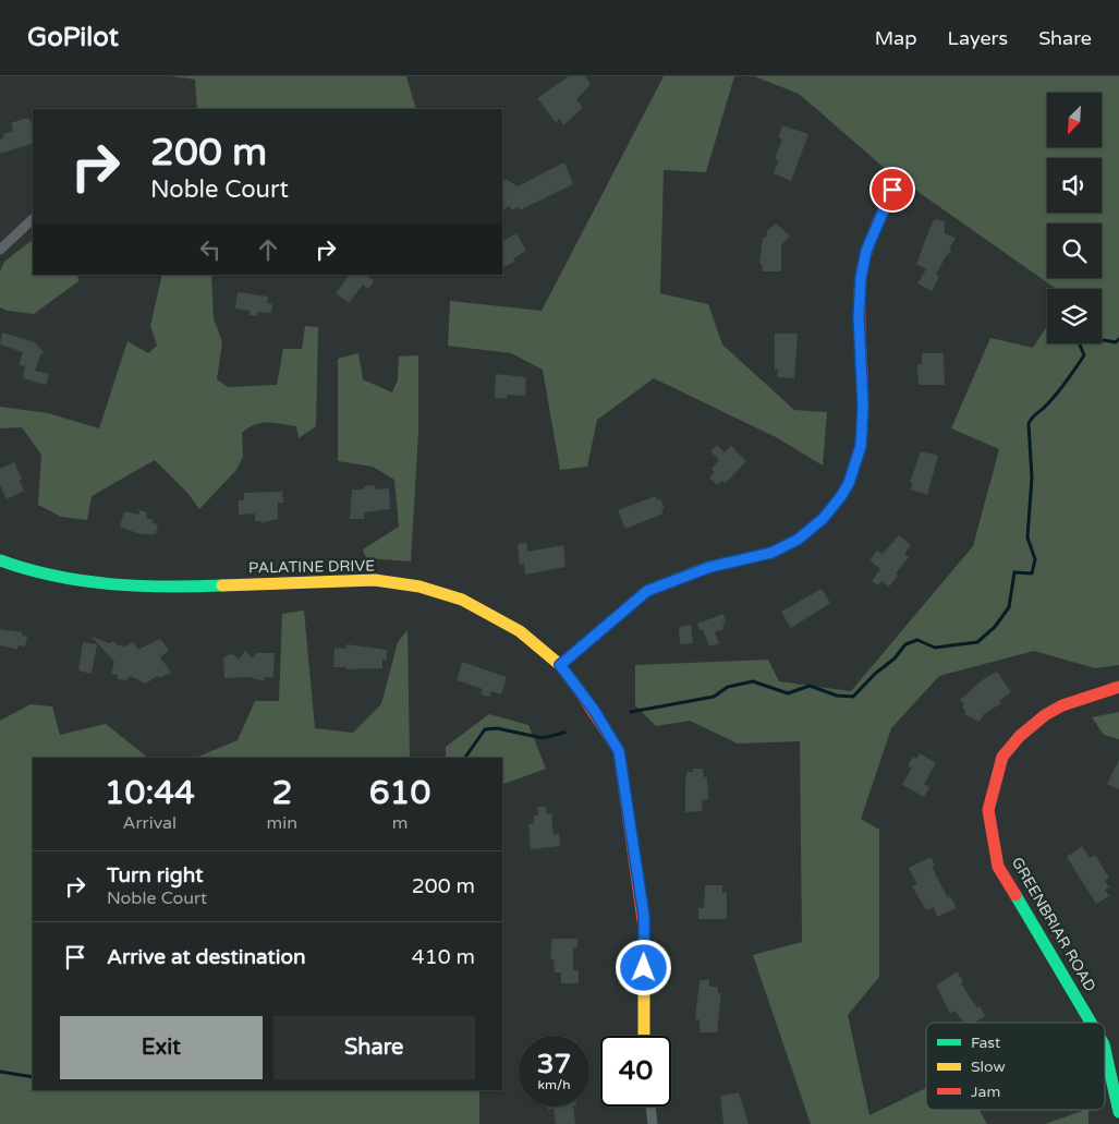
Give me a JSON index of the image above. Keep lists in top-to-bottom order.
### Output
{
  "streets": {
    "street": ["PALATINE DRIVE", "GREENBRIAR ROAD"]
  },
  "legend": ["Fast", "Slow", "Jam"],
  "north": "bottom left",
  "page": {
    "header": "GoPilot",
    "nav": ["Map", "Layers", "Share"],
    "turn": ["200 m", "Noble Court"],
    "eta": [
      "10:44",
      "Arrival",
      "2",
      "min",
      "610",
      "m"
    ],
    "list": [
      {
        "name": "Turn right",
        "note": "Noble Court",
        "value": "200 m"
      },
      {
        "name": "Arrive at destination",
        "value": "410 m"
      }
    ],
    "buttons": ["Exit", "Share"],
    "speed": "37 km/h",
    "limit": "40"
  }
}
